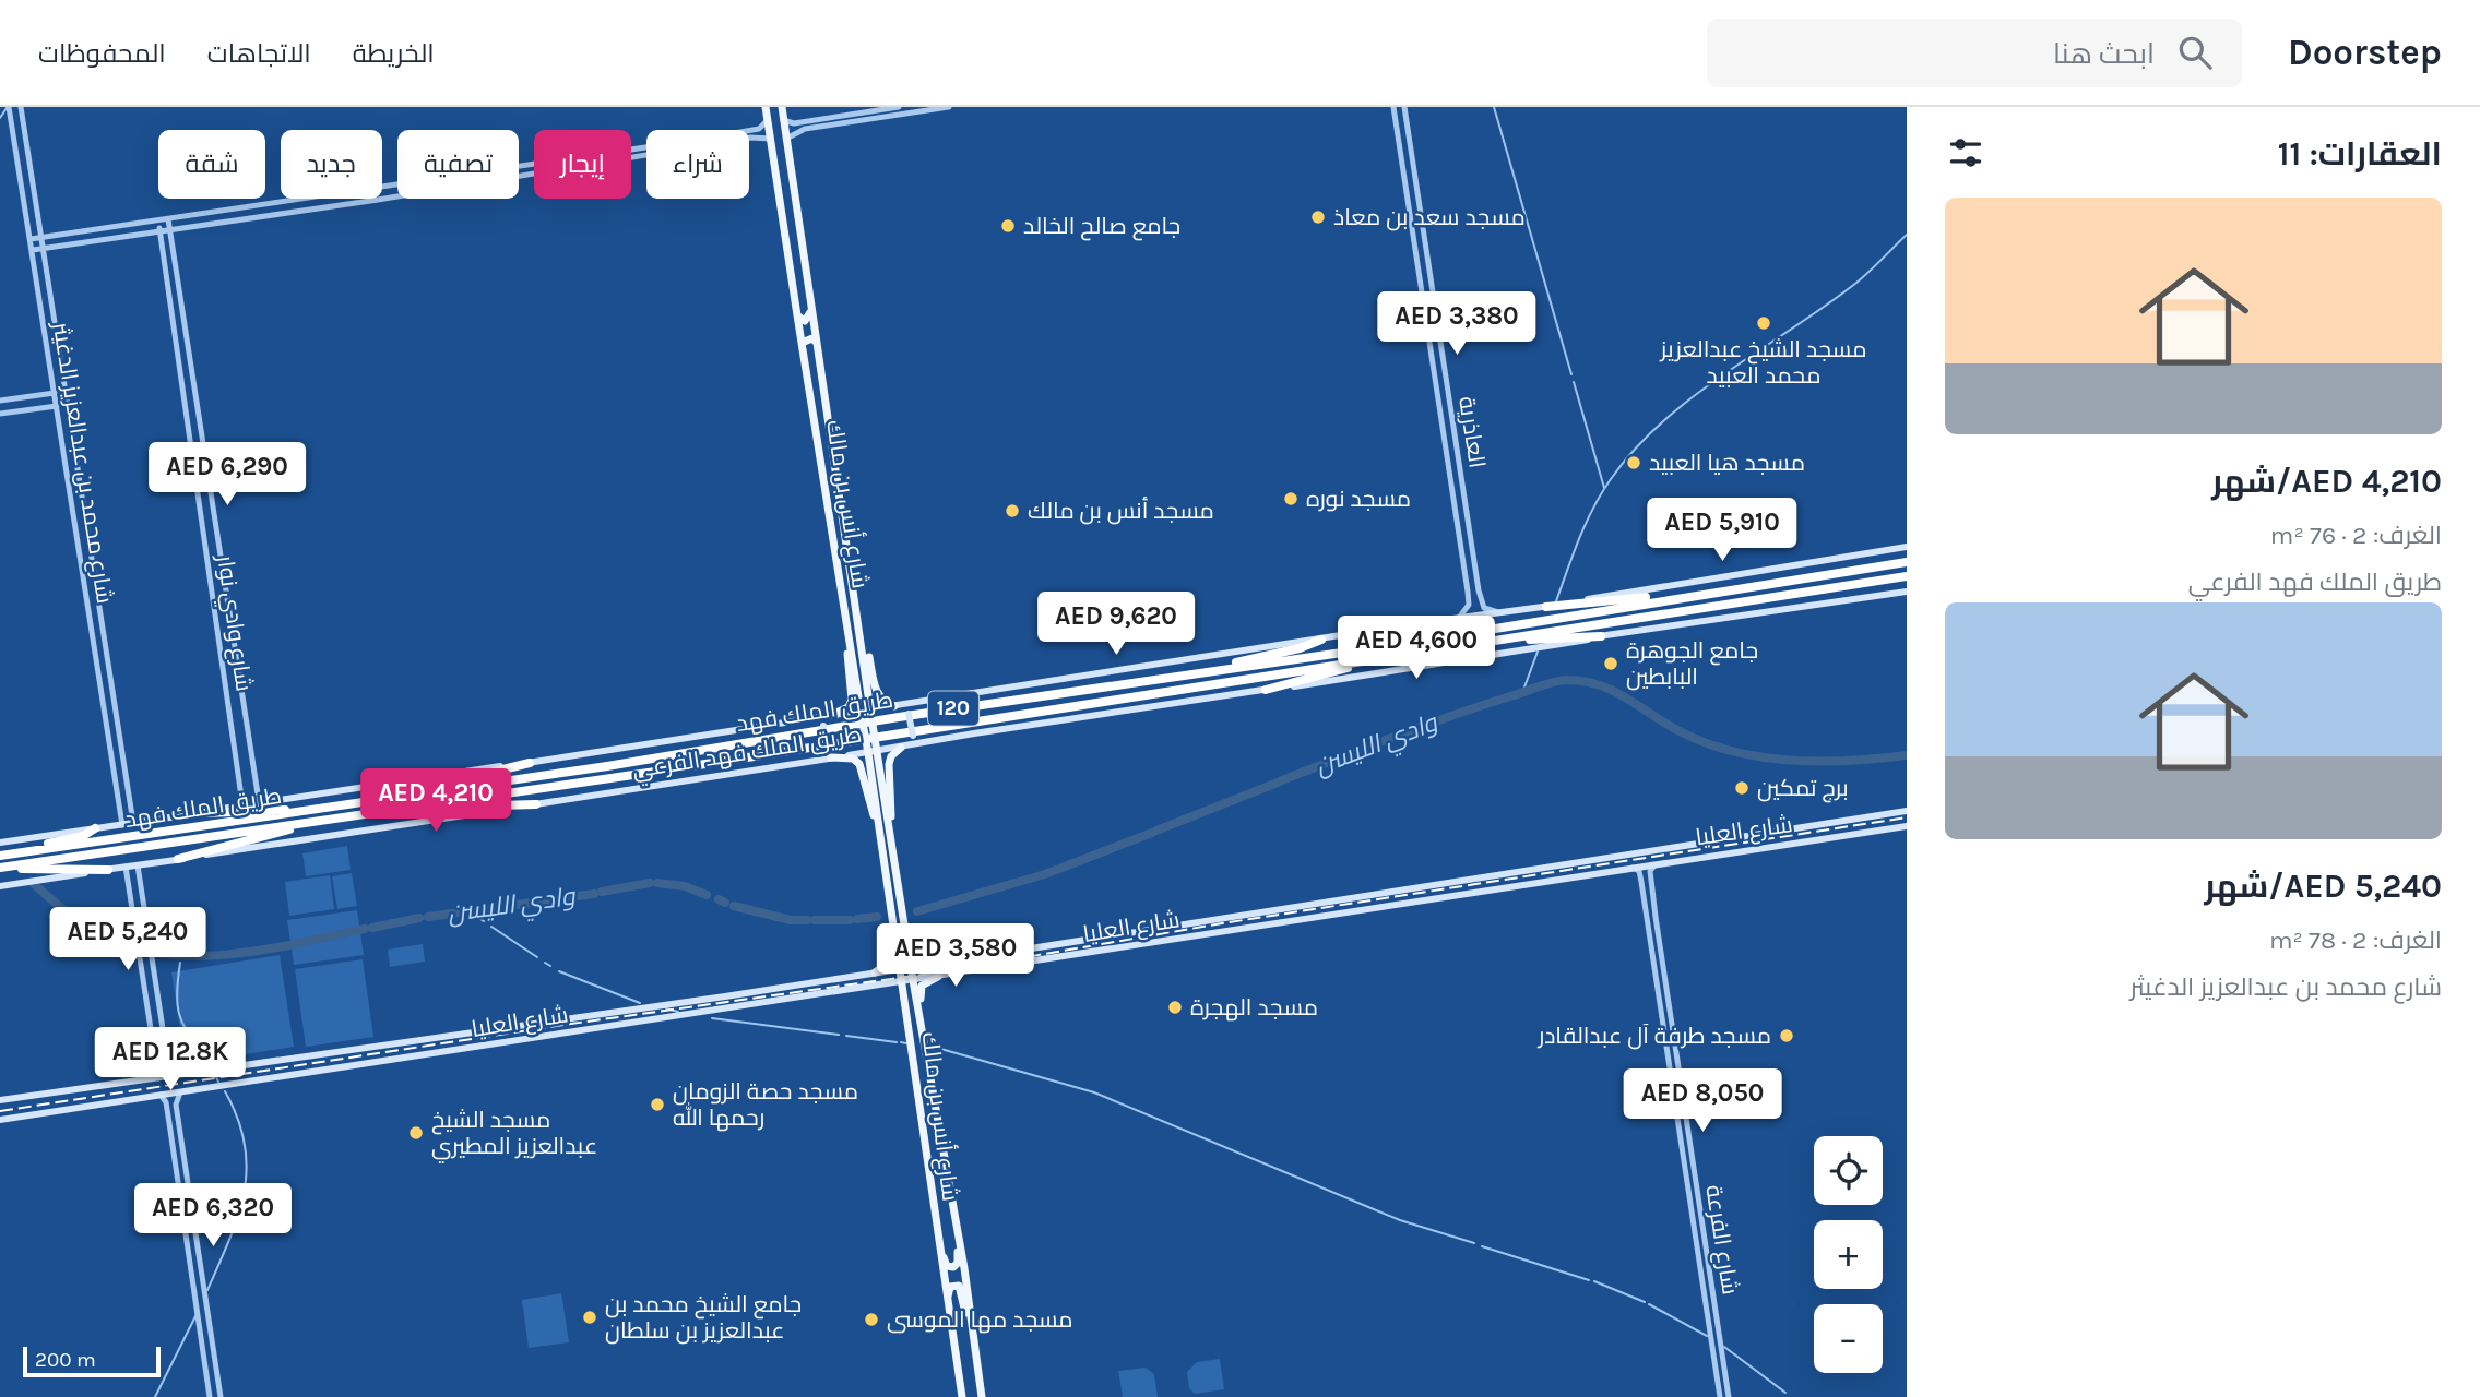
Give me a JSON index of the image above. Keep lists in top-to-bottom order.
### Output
{
  "streets": {
    "highway": ["120", "طريق الملك فهد"],
    "main road": ["شارع أنس بن مالك", "طريق الملك فهد الفرعي", "شارع العليا"],
    "street": [
      "العاذرية",
      "شارع محمد بن عبدالعزيز الدغيثر",
      "شارع وادي نوار",
      "شارع الفرعة"
    ]
  },
  "crossings": [
    ["العاذرية", "طريق الملك فهد الفرعي"],
    ["شارع محمد بن عبدالعزيز الدغيثر", "طريق الملك فهد الفرعي"],
    ["شارع أنس بن مالك", "طريق الملك فهد الفرعي"],
    ["شارع أنس بن مالك", "شارع العليا"],
    ["شارع وادي نوار", "طريق الملك فهد الفرعي"],
    ["شارع العليا", "شارع الفرعة"]
  ],
  "water": ["وادي الليسن"],
  "places": [
    "مسجد سعد بن معاذ",
    "جامع صالح الخالد",
    "مسجد الشيخ عبدالعزيز محمد العبيد",
    "مسجد هيا العبيد",
    "مسجد نوره",
    "مسجد أنس بن مالك",
    "جامع الجوهرة البابطين",
    "برج تمكين",
    "مسجد الهجرة",
    "مسجد طرفة آل عبدالقادر",
    "مسجد حصة الزومان رحمها الله",
    "مسجد الشيخ عبدالعزيز المطيري",
    "جامع الشيخ محمد بن عبدالعزيز بن سلطان",
    "مسجد مها الموسى"
  ],
  "scale_bar": "200 m",
  "page": {
    "header": "Doorstep",
    "search": "ابحث هنا",
    "nav": ["الخريطة", "الاتجاهات", "المحفوظات"],
    "heading": "العقارات: 11",
    "chip": [
      "شراء",
      "إيجار",
      "تصفية",
      "جديد",
      "شقة"
    ],
    "list": [
      {
        "name": "AED 4,210/شهر",
        "note": "الغرف: 2 · 76 m² · طريق الملك فهد الفرعي"
      },
      {
        "name": "AED 5,240/شهر",
        "note": "الغرف: 2 · 78 m² · شارع محمد بن عبدالعزيز الدغيثر"
      }
    ],
    "price": [
      "AED 3,380",
      "AED 6,290",
      "AED 5,910",
      "AED 9,620",
      "AED 4,600",
      "AED 4,210",
      "AED 5,240",
      "AED 3,580",
      "AED 12.8K",
      "AED 8,050",
      "AED 6,320"
    ],
    "map_buttons": ["+", "−"],
    "scale": "200 m"
  }
}
